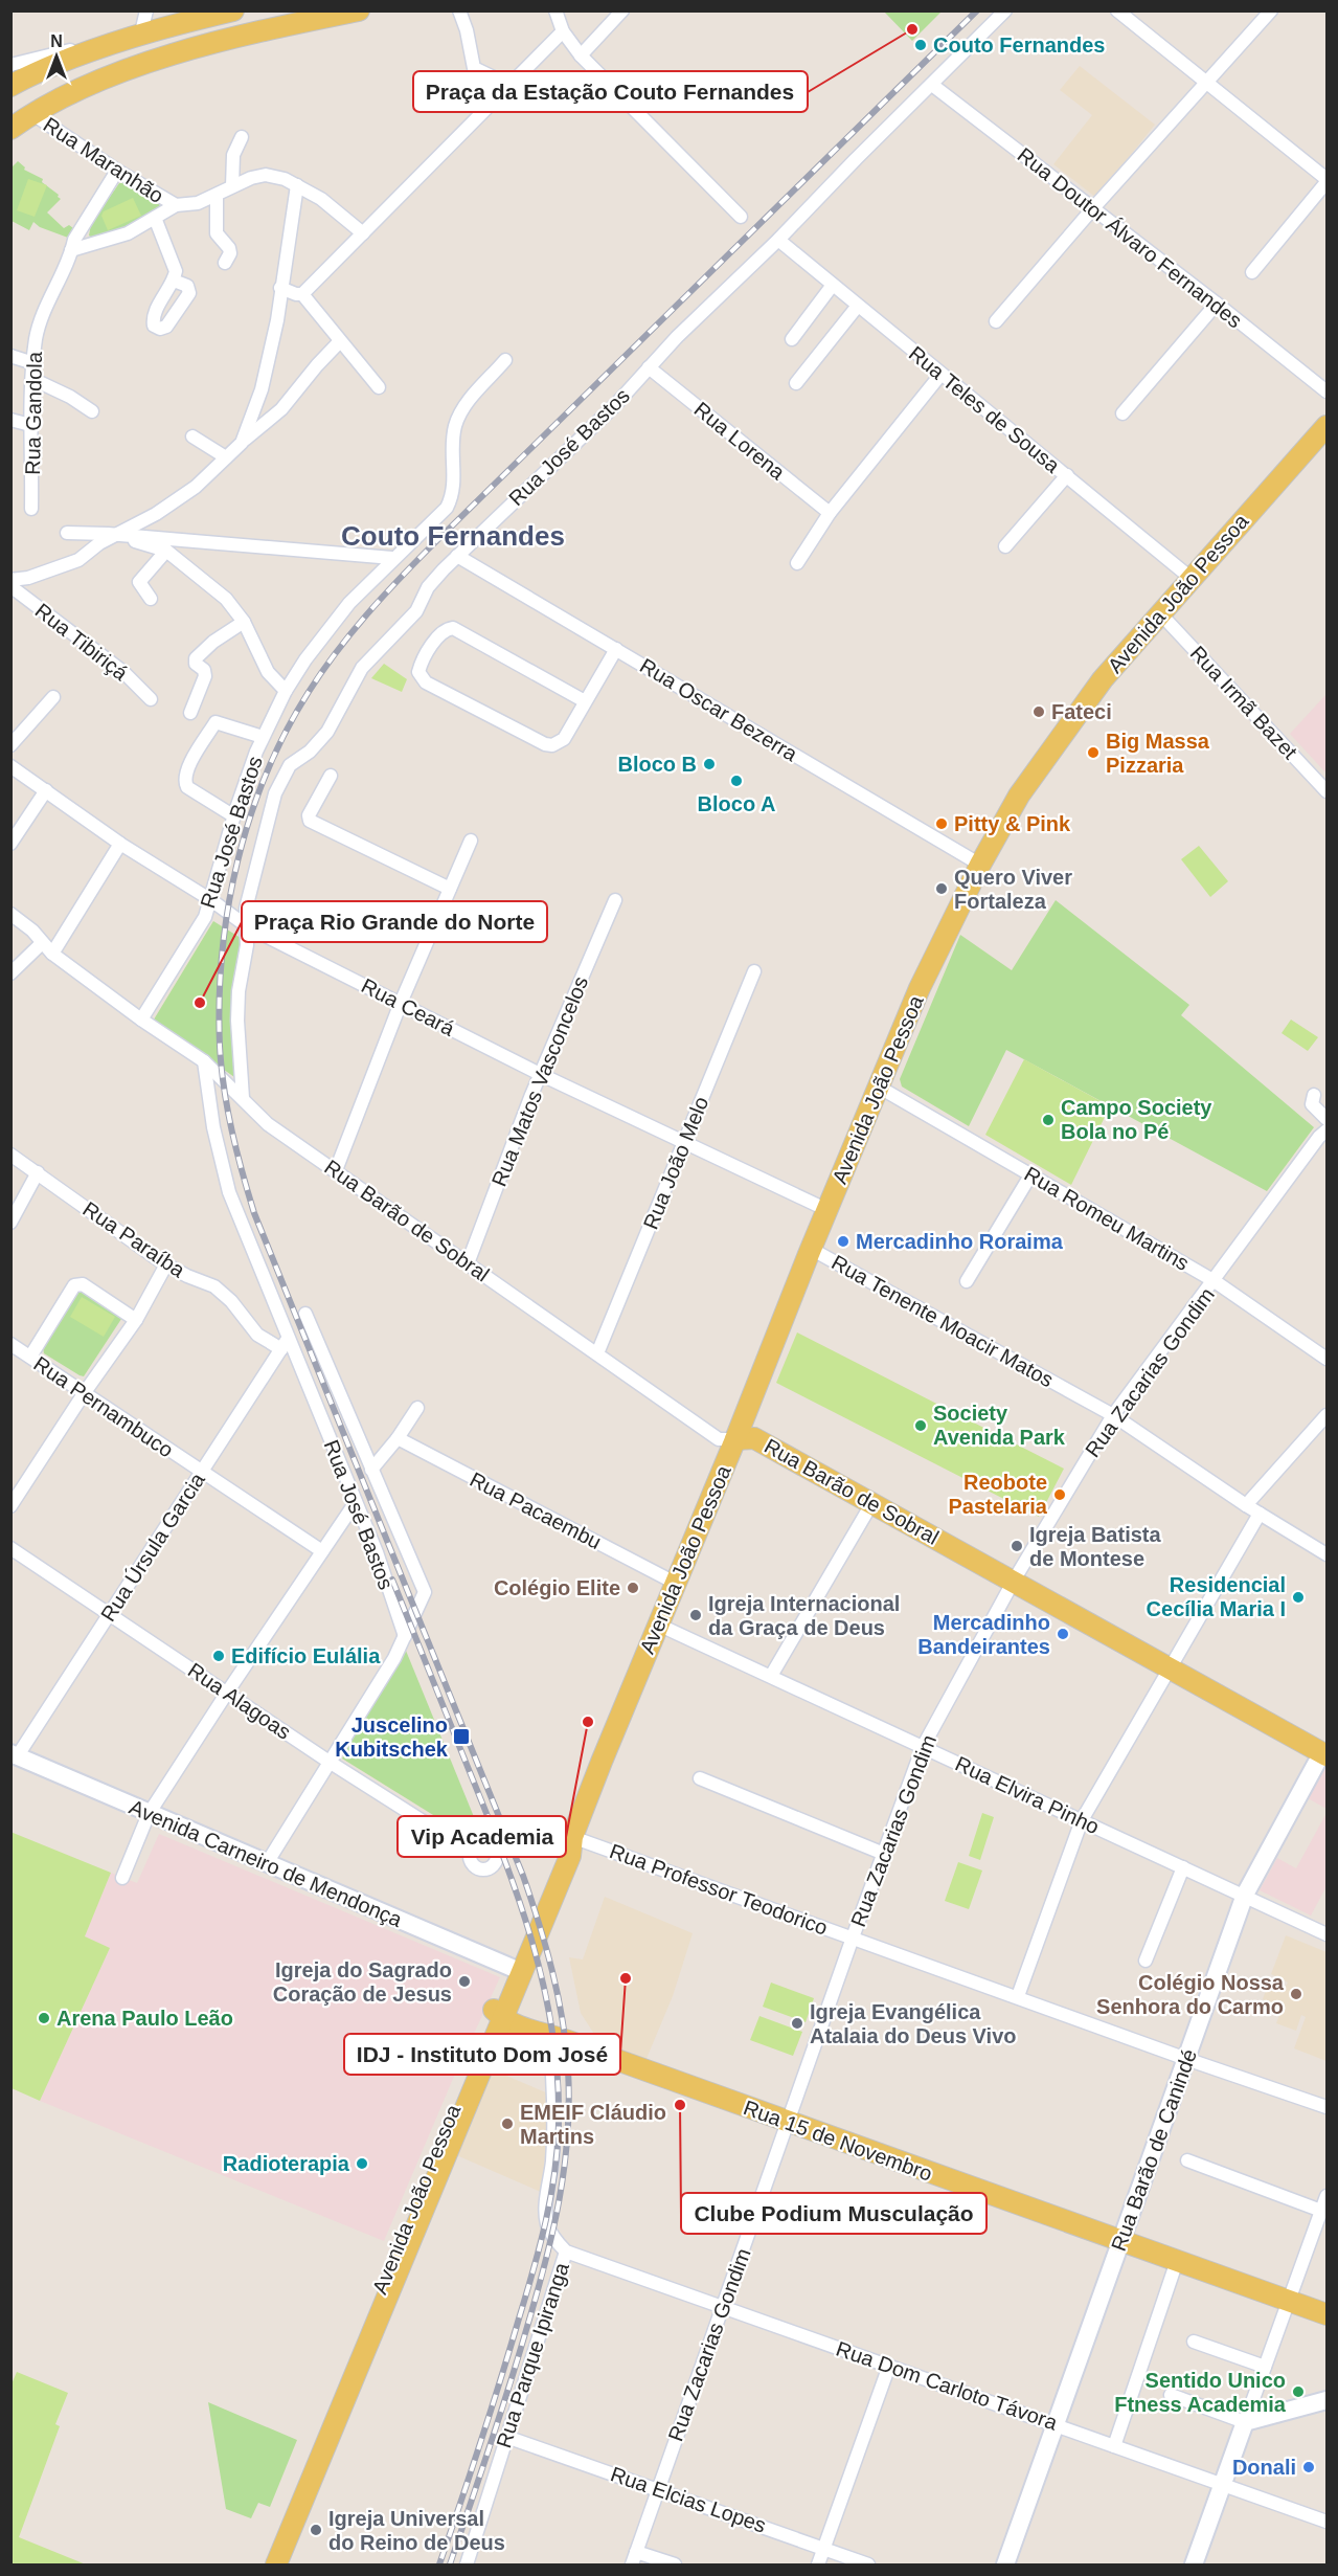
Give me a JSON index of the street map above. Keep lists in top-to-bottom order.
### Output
{
  "streets": {
    "main road": [
      "Avenida João Pessoa",
      "Rua Barão de Sobral",
      "Avenida Carneiro de Mendonça",
      "Rua 15 de Novembro",
      "Rua Barão de Canindé"
    ],
    "street": [
      "Rua Maranhão",
      "Rua Doutor Álvaro Fernandes",
      "Rua Teles de Sousa",
      "Rua Gandola",
      "Rua Lorena",
      "Rua José Bastos",
      "Rua Tibiriçá",
      "Rua Irmã Bazet",
      "Rua Oscar Bezerra",
      "Rua Ceará",
      "Rua Matos Vasconcelos",
      "Rua João Melo",
      "Rua Romeu Martins",
      "Rua Paraíba",
      "Rua Tenente Moacir Matos",
      "Rua Zacarias Gondim",
      "Rua Pernambuco",
      "Rua Pacaembu",
      "Rua Úrsula Garcia",
      "Rua Alagoas",
      "Rua Elvira Pinho",
      "Rua Professor Teodorico",
      "Rua Parque Ipiranga",
      "Rua Dom Carloto Távora",
      "Rua Elcias Lopes"
    ]
  },
  "crossings": [
    ["Rua Maranhão", "Rua Gandola"],
    ["Rua Doutor Álvaro Fernandes", "Rua José Bastos"],
    ["Rua Teles de Sousa", "Rua José Bastos"],
    ["Rua Teles de Sousa", "Avenida João Pessoa"],
    ["Rua Lorena", "Rua José Bastos"],
    ["Rua José Bastos", "Rua Oscar Bezerra"],
    ["Rua José Bastos", "Rua Ceará"],
    ["Rua José Bastos", "Rua Barão de Sobral"],
    ["Rua José Bastos", "Rua Paraíba"],
    ["Rua José Bastos", "Rua Úrsula Garcia"],
    ["Avenida João Pessoa", "Rua Irmã Bazet"],
    ["Avenida João Pessoa", "Rua Oscar Bezerra"],
    ["Avenida João Pessoa", "Rua Ceará"],
    ["Avenida João Pessoa", "Rua Romeu Martins"],
    ["Avenida João Pessoa", "Rua Barão de Sobral"],
    ["Avenida João Pessoa", "Rua Tenente Moacir Matos"],
    ["Avenida João Pessoa", "Rua Pacaembu"],
    ["Avenida João Pessoa", "Rua Elvira Pinho"],
    ["Avenida João Pessoa", "Avenida Carneiro de Mendonça"],
    ["Avenida João Pessoa", "Rua Professor Teodorico"],
    ["Avenida João Pessoa", "Rua 15 de Novembro"],
    ["Rua Ceará", "Rua Matos Vasconcelos"],
    ["Rua Ceará", "Rua João Melo"],
    ["Rua Matos Vasconcelos", "Rua Barão de Sobral"],
    ["Rua João Melo", "Rua Barão de Sobral"],
    ["Rua Romeu Martins", "Rua Zacarias Gondim"],
    ["Rua Barão de Sobral", "Rua Zacarias Gondim"],
    ["Rua Barão de Sobral", "Rua Barão de Canindé"],
    ["Rua Paraíba", "Rua Úrsula Garcia"],
    ["Rua Tenente Moacir Matos", "Rua Zacarias Gondim"],
    ["Rua Zacarias Gondim", "Rua Elvira Pinho"],
    ["Rua Zacarias Gondim", "Rua Professor Teodorico"],
    ["Rua Zacarias Gondim", "Rua 15 de Novembro"],
    ["Rua Zacarias Gondim", "Rua Dom Carloto Távora"],
    ["Rua Zacarias Gondim", "Rua Elcias Lopes"],
    ["Rua Pernambuco", "Rua Úrsula Garcia"],
    ["Rua Úrsula Garcia", "Rua Alagoas"],
    ["Rua Úrsula Garcia", "Avenida Carneiro de Mendonça"],
    ["Rua Elvira Pinho", "Rua Barão de Canindé"],
    ["Rua Professor Teodorico", "Rua Barão de Canindé"],
    ["Rua 15 de Novembro", "Rua Barão de Canindé"],
    ["Rua 15 de Novembro", "Rua Parque Ipiranga"],
    ["Rua Barão de Canindé", "Rua Dom Carloto Távora"],
    ["Rua Parque Ipiranga", "Rua Dom Carloto Távora"],
    ["Rua Parque Ipiranga", "Rua Elcias Lopes"]
  ],
  "districts": ["Couto Fernandes"],
  "places": {
    "other": [
      "Praça da Estação Couto Fernandes",
      "Couto Fernandes",
      "Fateci",
      "Big Massa Pizzaria",
      "Bloco B",
      "Bloco A",
      "Pitty & Pink",
      "Quero Viver Fortaleza",
      "Praça Rio Grande do Norte",
      "Campo Society Bola no Pé",
      "Mercadinho Roraima",
      "Society Avenida Park",
      "Reobote Pastelaria",
      "Igreja Batista de Montese",
      "Colégio Elite",
      "Residencial Cecília Maria I",
      "Igreja Internacional da Graça de Deus",
      "Mercadinho Bandeirantes",
      "Edifício Eulália",
      "Vip Academia",
      "IDJ - Instituto Dom José",
      "Igreja do Sagrado Coração de Jesus",
      "Colégio Nossa Senhora do Carmo",
      "Arena Paulo Leão",
      "Igreja Evangélica Atalaia do Deus Vivo",
      "Clube Podium Musculação",
      "EMEIF Cláudio Martins",
      "Radioterapia",
      "Sentido Unico Ftness Academia",
      "Donali",
      "Igreja Universal do Reino de Deus"
    ],
    "transit": ["Juscelino Kubitschek"]
  },
  "north": "top"
}
